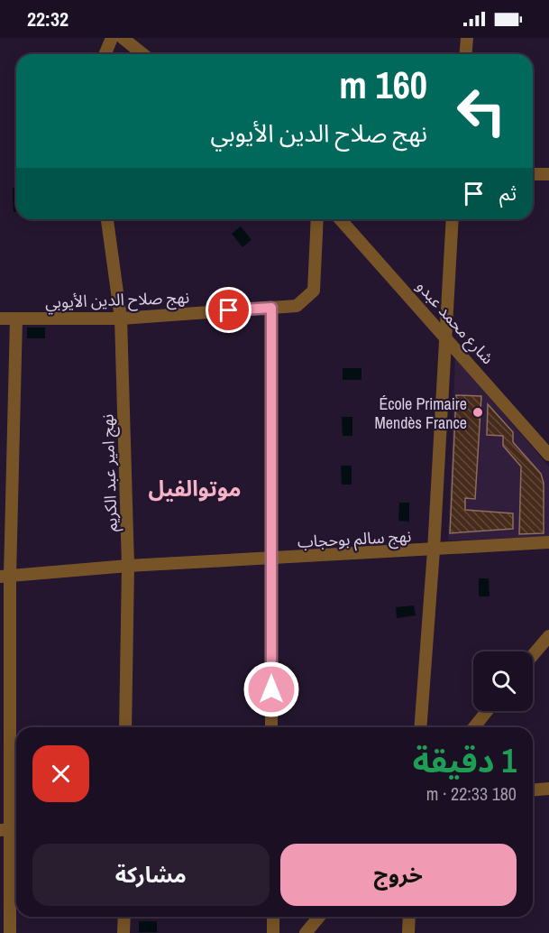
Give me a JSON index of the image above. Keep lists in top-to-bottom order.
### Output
{
  "streets": {
    "street": [
      "نهج صلاح الدين الأيوبي",
      "شارع محمد عبدو",
      "نهج امير عبد الكريم",
      "نهج سالم بوحجاب"
    ]
  },
  "crossings": [
    ["نهج صلاح الدين الأيوبي", "نهج امير عبد الكريم"],
    ["نهج امير عبد الكريم", "نهج سالم بوحجاب"]
  ],
  "districts": ["موتوالفيل"],
  "places": ["École Primaire Mendès France"],
  "page": {
    "status": "22:32",
    "turn": ["160 m", "نهج صلاح الدين الأيوبي"],
    "then": "ثم",
    "heading": ["1 دقيقة", "180 m · 22:33"],
    "buttons": ["خروج", "مشاركة"]
  }
}
